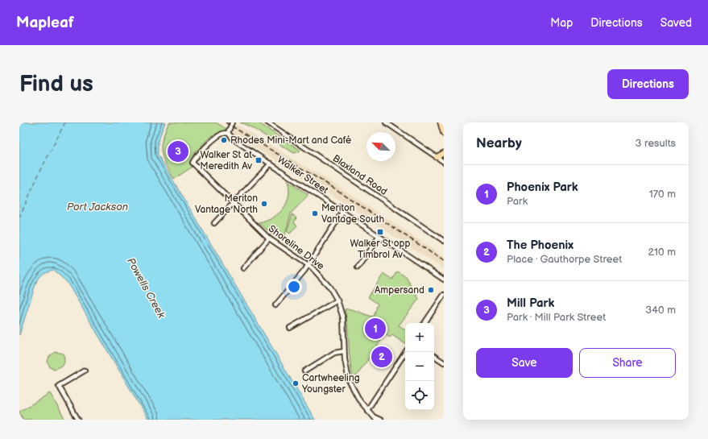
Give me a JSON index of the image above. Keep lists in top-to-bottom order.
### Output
{
  "streets": {
    "street": ["Walker Street", "Blaxland Road", "Shoreline Drive"]
  },
  "crossings": [
    ["Walker Street", "Shoreline Drive"]
  ],
  "water": ["Port Jackson", "Powells Creek"],
  "places": {
    "other": [
      "Rhodes Mini-Mart and Café",
      "Meriton Vantage North",
      "Meriton Vantage South",
      "Ampersand",
      "Cartwheeling Youngster"
    ],
    "transit": ["Walker St at Meredith Av", "Walker St opp Timbrol Av"]
  },
  "north": "top left",
  "page": {
    "header": "Mapleaf",
    "nav": ["Map", "Directions", "Saved"],
    "buttons": [
      "Directions",
      ["Save", "Share"]
    ],
    "title": "Find us",
    "heading": ["Nearby", "3 results"],
    "pins": ["3", "1", "2"],
    "list": [
      {
        "mark": "1",
        "name": "Phoenix Park",
        "note": "Park",
        "value": "170 m"
      },
      {
        "mark": "2",
        "name": "The Phoenix",
        "note": "Place · Gauthorpe Street",
        "value": "210 m"
      },
      {
        "mark": "3",
        "name": "Mill Park",
        "note": "Park · Mill Park Street",
        "value": "340 m"
      }
    ],
    "map_buttons": ["+", "−"]
  }
}
